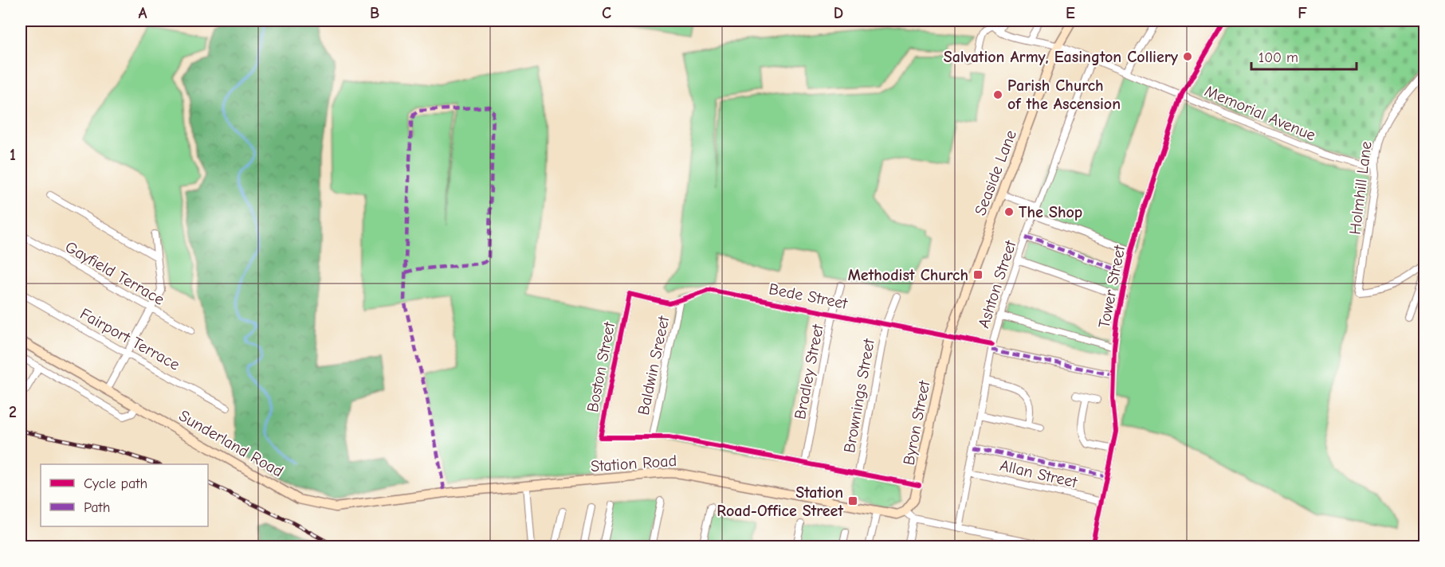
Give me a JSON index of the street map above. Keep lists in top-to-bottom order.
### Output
{
  "streets": {
    "main road": [
      "Seaside Lane",
      "Byron Street",
      "Sunderland Road",
      "Station Road"
    ],
    "street": [
      "Memorial Avenue",
      "Holmhill Lane",
      "Gayfield Terrace",
      "Ashton Street",
      "Tower Street",
      "Bede Street",
      "Fairport Terrace",
      "Baldwin Sreeet",
      "Boston Street",
      "Bradley Street",
      "Brownings Street",
      "Allan Street"
    ]
  },
  "crossings": [
    ["Memorial Avenue", "Seaside Lane"],
    ["Memorial Avenue", "Holmhill Lane"],
    ["Memorial Avenue", "Ashton Street"],
    ["Memorial Avenue", "Tower Street"],
    ["Seaside Lane", "Bede Street"],
    ["Seaside Lane", "Byron Street"],
    ["Ashton Street", "Bede Street"],
    ["Ashton Street", "Allan Street"],
    ["Tower Street", "Bede Street"],
    ["Tower Street", "Allan Street"],
    ["Bede Street", "Baldwin Sreeet"],
    ["Bede Street", "Boston Street"],
    ["Bede Street", "Bradley Street"],
    ["Bede Street", "Brownings Street"],
    ["Bede Street", "Byron Street"],
    ["Baldwin Sreeet", "Boston Street"],
    ["Byron Street", "Station Road"],
    ["Sunderland Road", "Station Road"]
  ],
  "places": {
    "other": ["Salvation Army, Easington Colliery", "Parish Church of the Ascension", "The Shop"],
    "transit": ["Methodist Church", "Station Road-Office Street"]
  },
  "legend": ["Cycle path", "Path"],
  "scale_bar": "100 m",
  "grid": {
    "columns": [
      "A",
      "B",
      "C",
      "D",
      "E",
      "F"
    ],
    "rows": ["1", "2"]
  }
}
